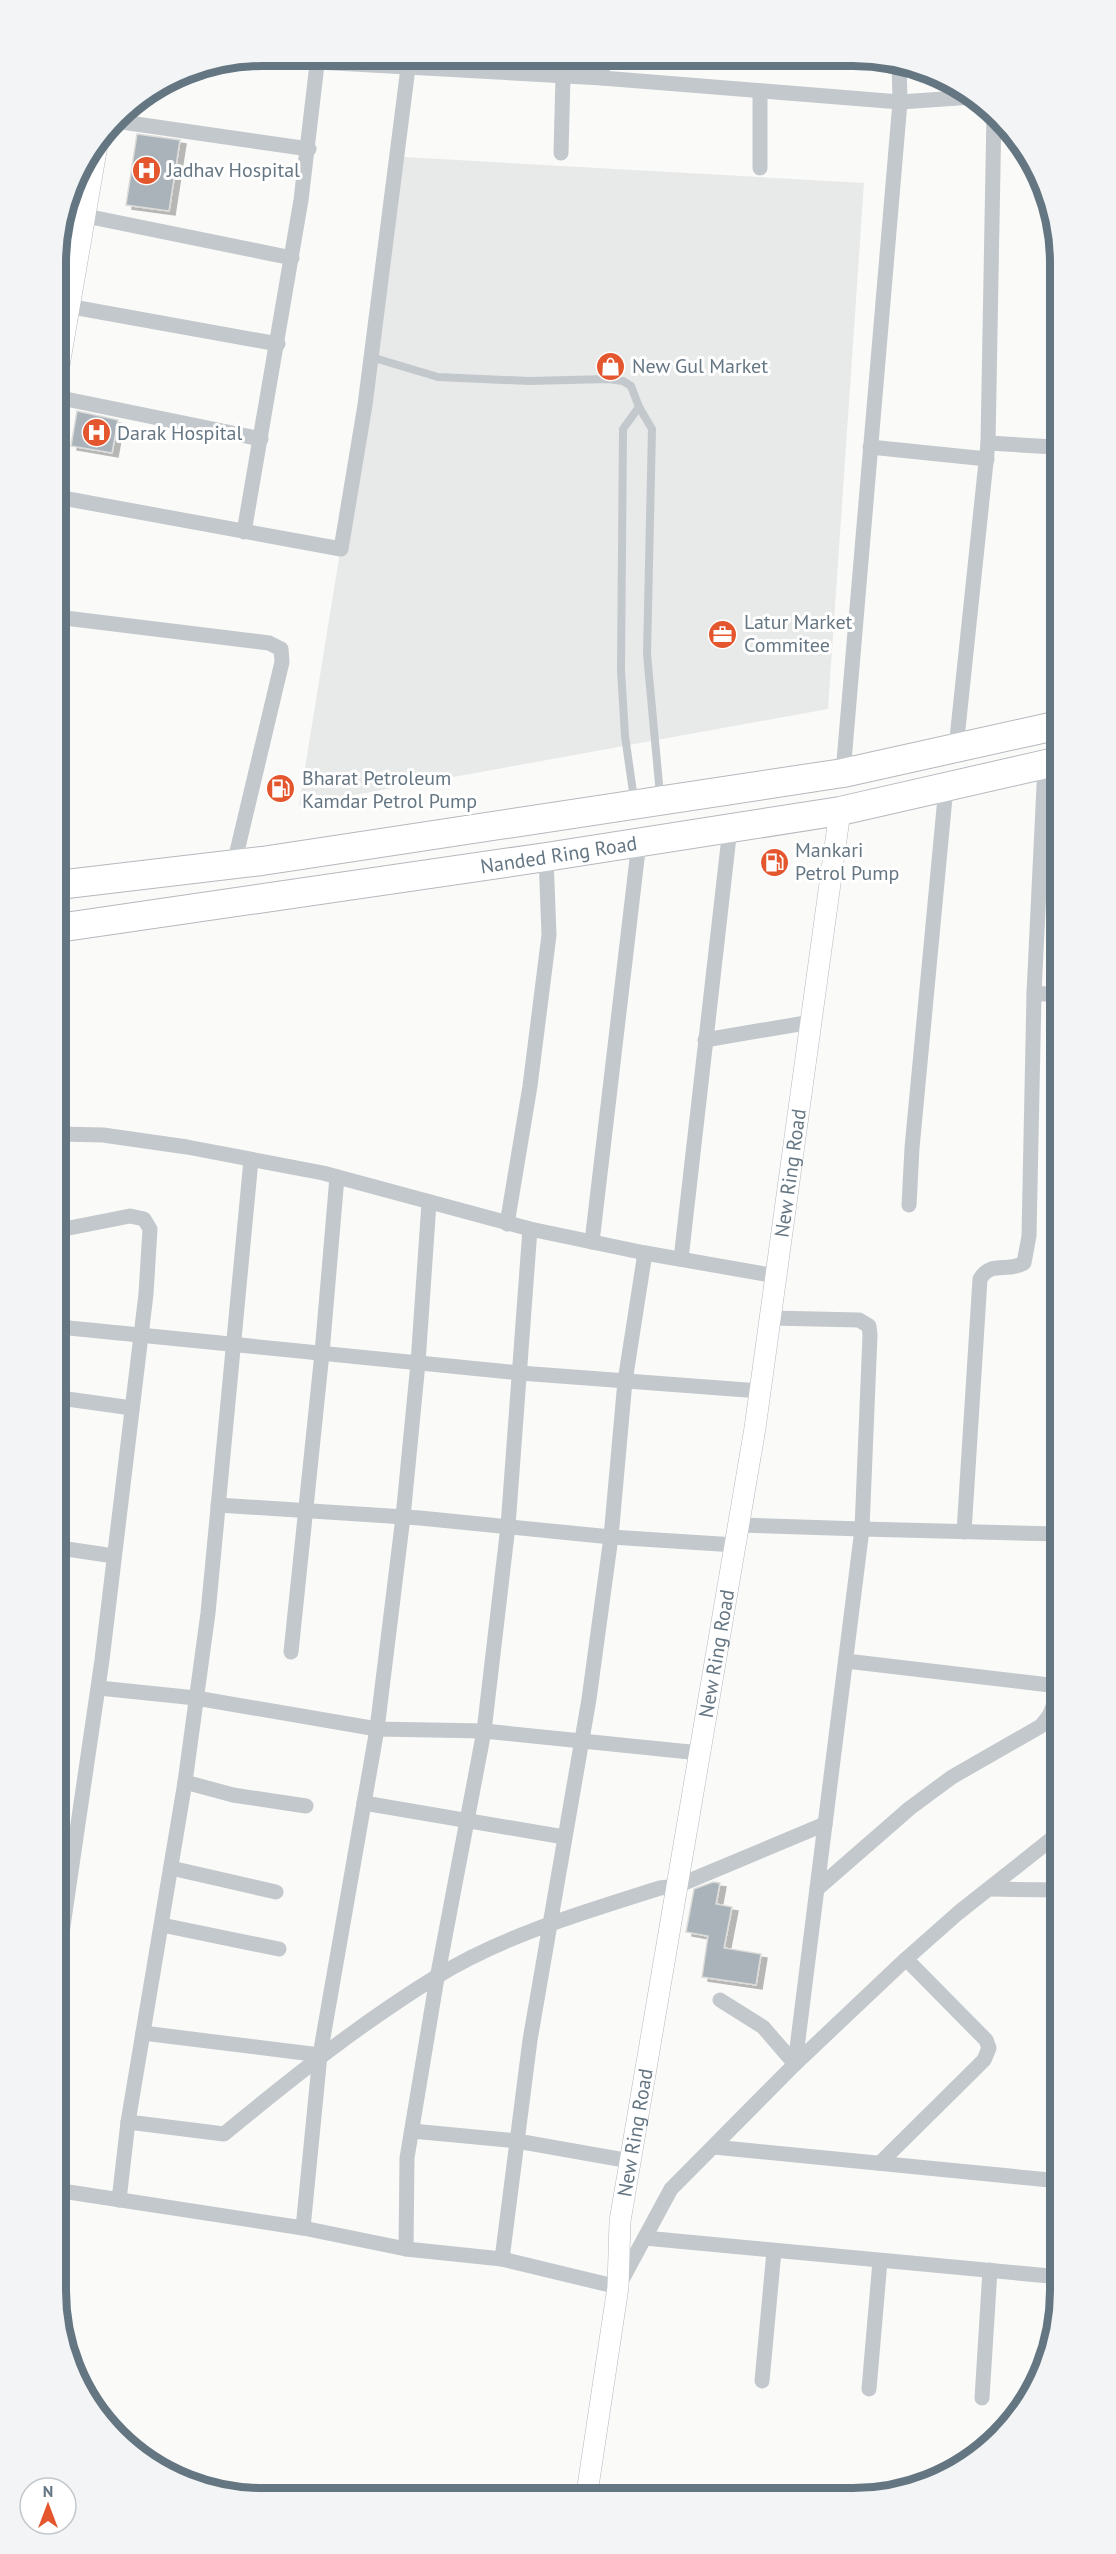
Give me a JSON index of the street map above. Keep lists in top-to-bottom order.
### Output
{
  "streets": {
    "highway": ["Nanded Ring Road"],
    "street": ["New Ring Road"]
  },
  "crossings": [
    ["Nanded Ring Road", "New Ring Road"]
  ],
  "places": {
    "hospital": ["Jadhav Hospital", "Darak Hospital"],
    "shop": ["New Gul Market"],
    "office": ["Latur Market Commitee"],
    "fuel station": ["Bharat Petroleum Kamdar Petrol Pump", "Mankari Petrol Pump"]
  },
  "north": "top"
}
